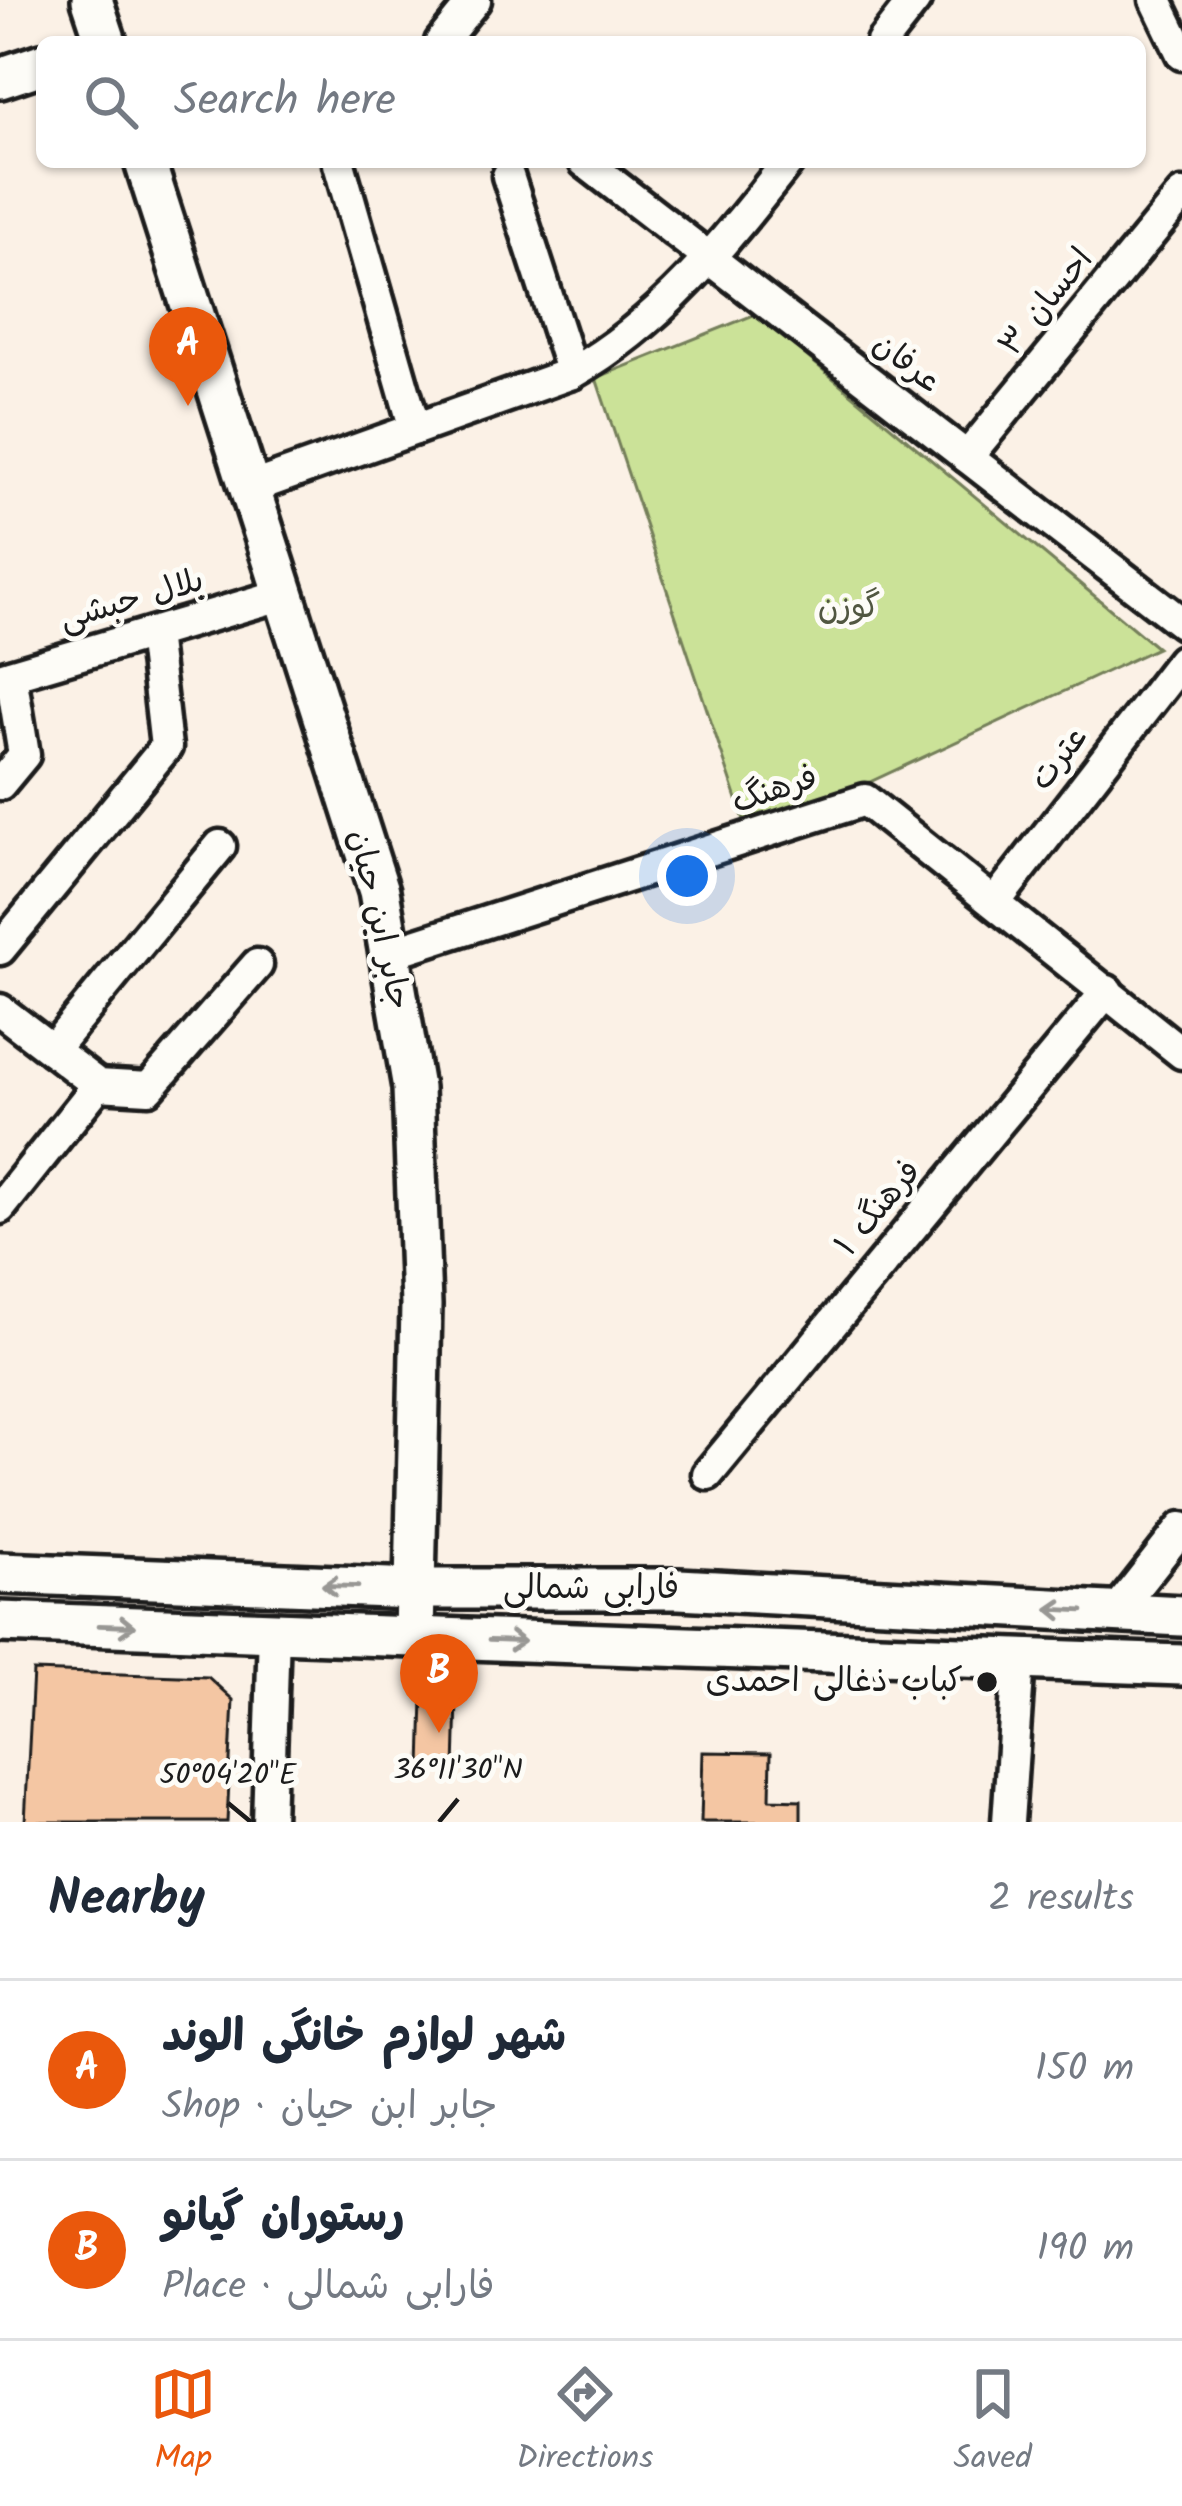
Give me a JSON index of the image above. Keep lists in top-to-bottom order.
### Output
{
  "streets": {
    "street": [
      "احسان ۳",
      "عرفان",
      "بلال حبشی",
      "عترت",
      "فرهنگ",
      "جابر ابن حیان",
      "فرهنگ ۱",
      "فارابی شمالی"
    ]
  },
  "crossings": [
    ["احسان ۳", "عرفان"],
    ["بلال حبشی", "جابر ابن حیان"],
    ["عترت", "فرهنگ"],
    ["فرهنگ", "جابر ابن حیان"],
    ["فرهنگ", "فرهنگ ۱"],
    ["جابر ابن حیان", "فارابی شمالی"]
  ],
  "parks": ["گوزن"],
  "places": ["کباب ذغالی احمدی"],
  "page": {
    "search": "Search here",
    "pins": ["A", "B"],
    "heading": ["Nearby", "2 results"],
    "list": [
      {
        "mark": "A",
        "name": "شهر لوازم خانگی الوند",
        "note": "Shop · جابر ابن حیان",
        "value": "150 m"
      },
      {
        "mark": "B",
        "name": "رستوران گیانو",
        "note": "Place · فارابی شمالی",
        "value": "190 m"
      }
    ],
    "nav": ["Map", "Directions", "Saved"]
  },
  "coordinates": ["36°11'30\"N", "50°04'20\"E"]
}
